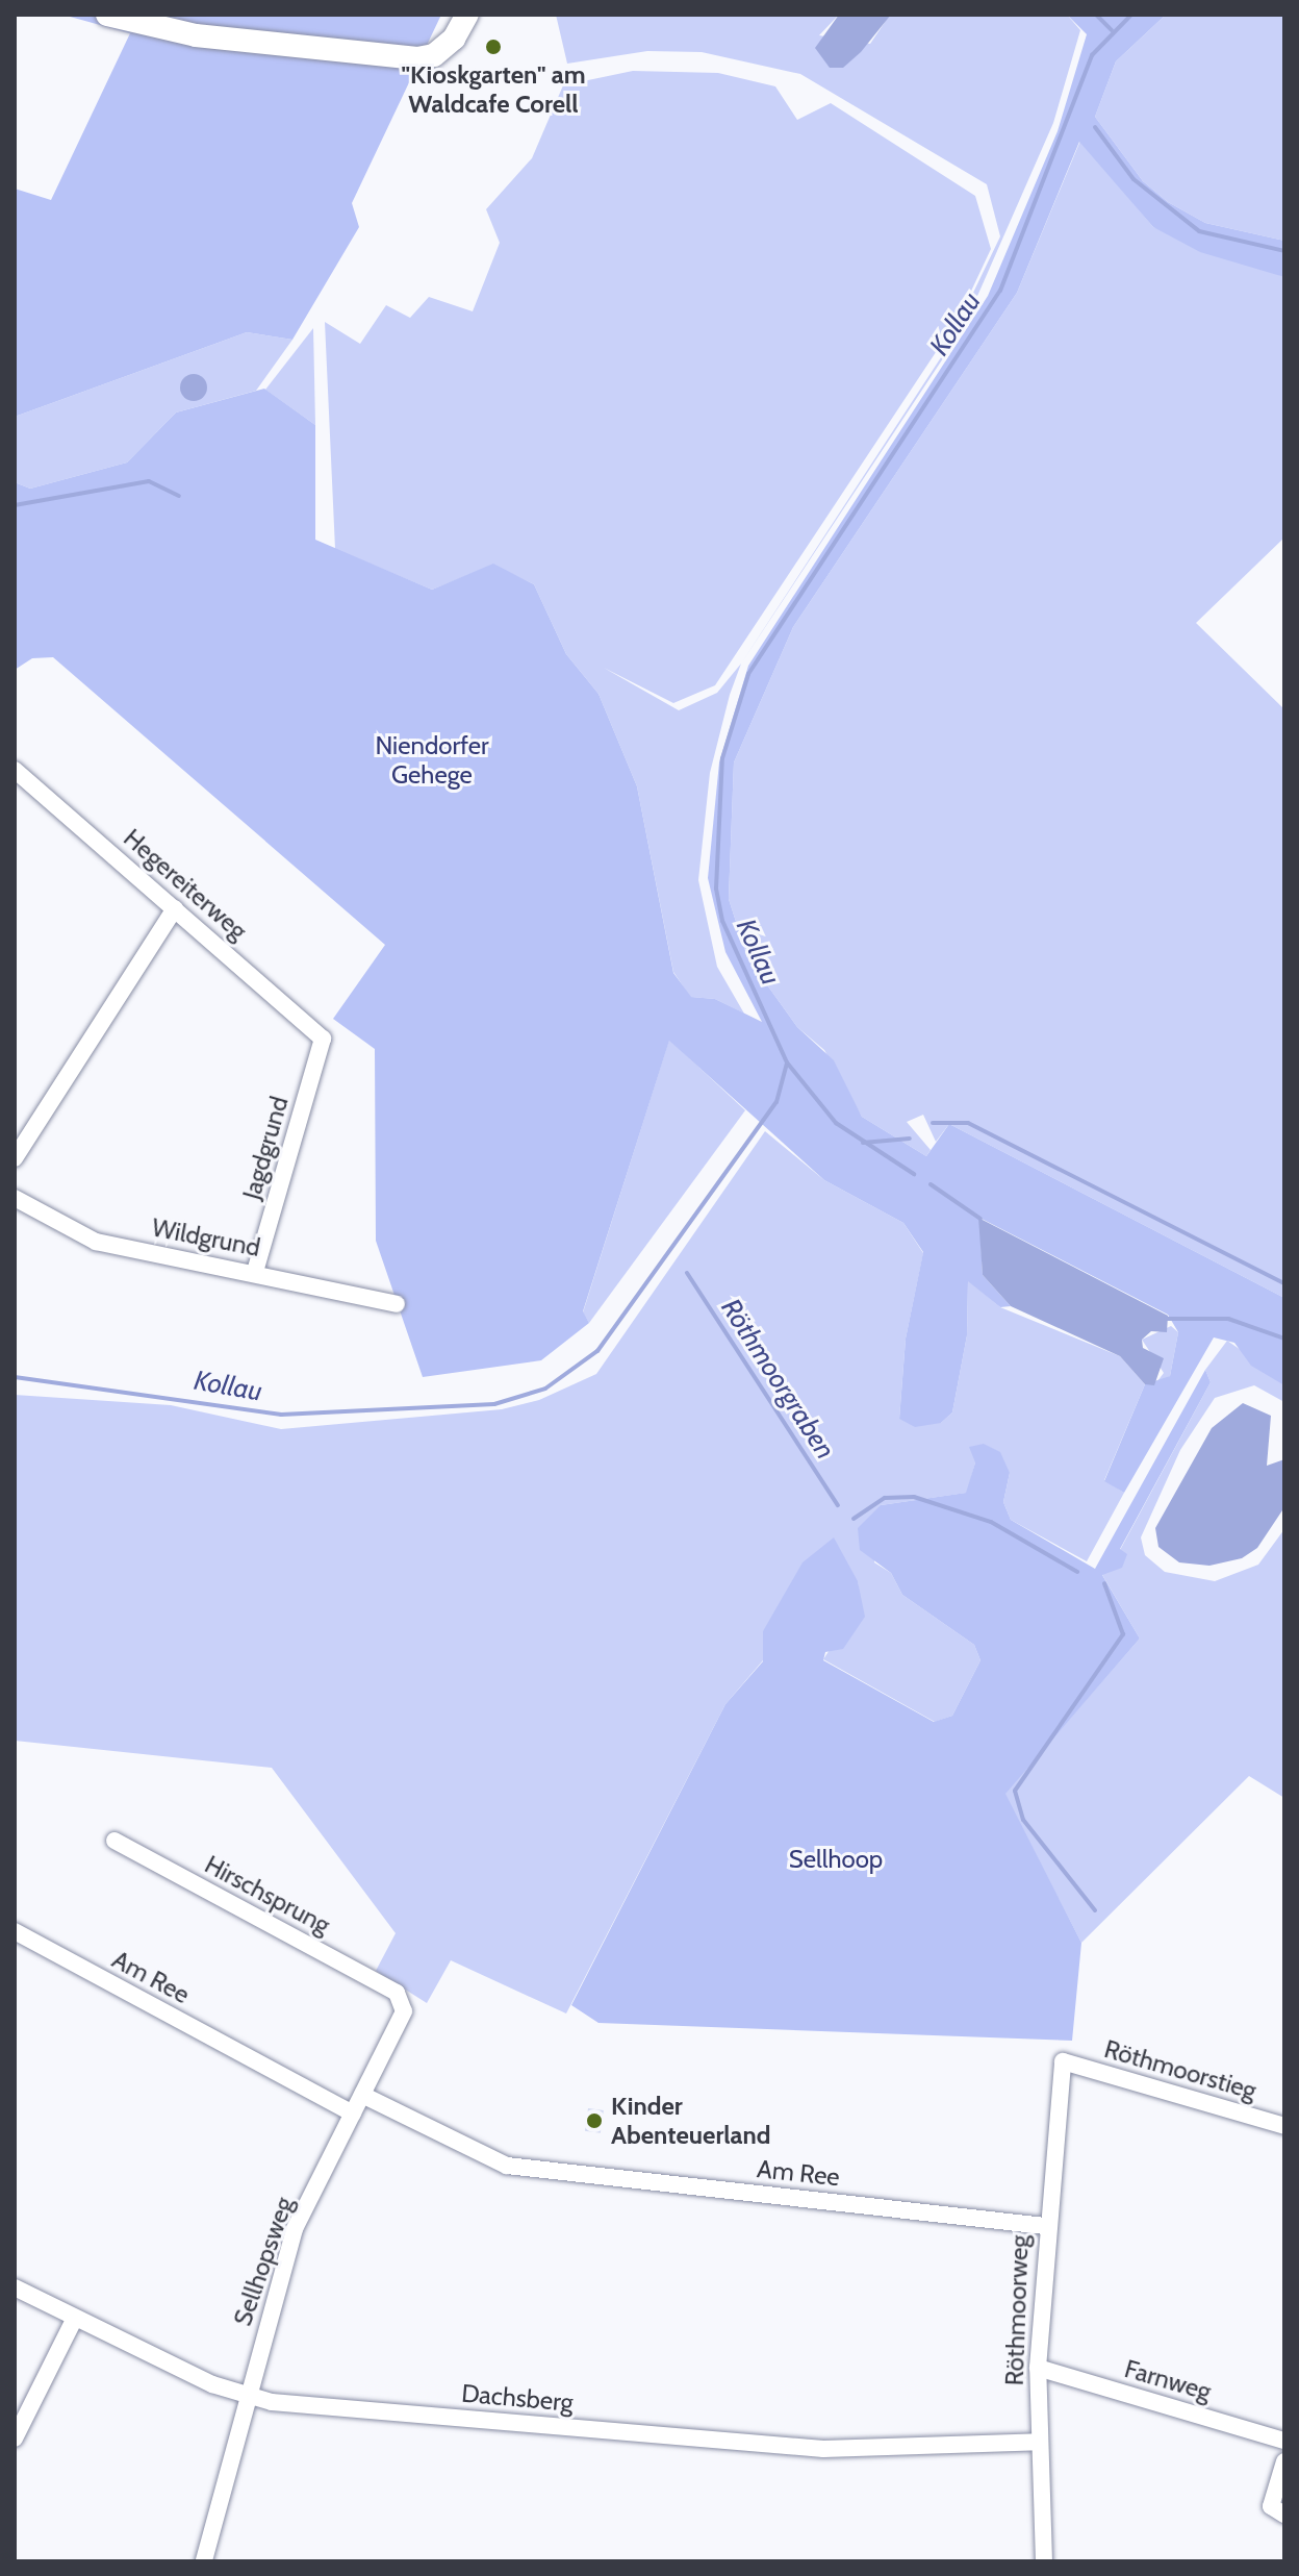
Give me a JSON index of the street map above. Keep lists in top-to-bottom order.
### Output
{
  "streets": {
    "street": [
      "Hegereiterweg",
      "Jagdgrund",
      "Wildgrund",
      "Hirschsprung",
      "Am Ree",
      "Röthmoorstieg",
      "Sellhopsweg",
      "Röthmoorweg",
      "Farnweg",
      "Dachsberg"
    ]
  },
  "crossings": [
    ["Hegereiterweg", "Jagdgrund"],
    ["Jagdgrund", "Wildgrund"],
    ["Hirschsprung", "Sellhopsweg"],
    ["Am Ree", "Sellhopsweg"],
    ["Am Ree", "Röthmoorweg"],
    ["Röthmoorstieg", "Röthmoorweg"],
    ["Sellhopsweg", "Dachsberg"],
    ["Röthmoorweg", "Farnweg"],
    ["Röthmoorweg", "Dachsberg"]
  ],
  "water": ["Kollau", "Röthmoorgraben"],
  "parks": ["Niendorfer Gehege", "Sellhoop"],
  "places": ["\"Kioskgarten\" am Waldcafe Corell", "Kinder Abenteuerland"]
}
